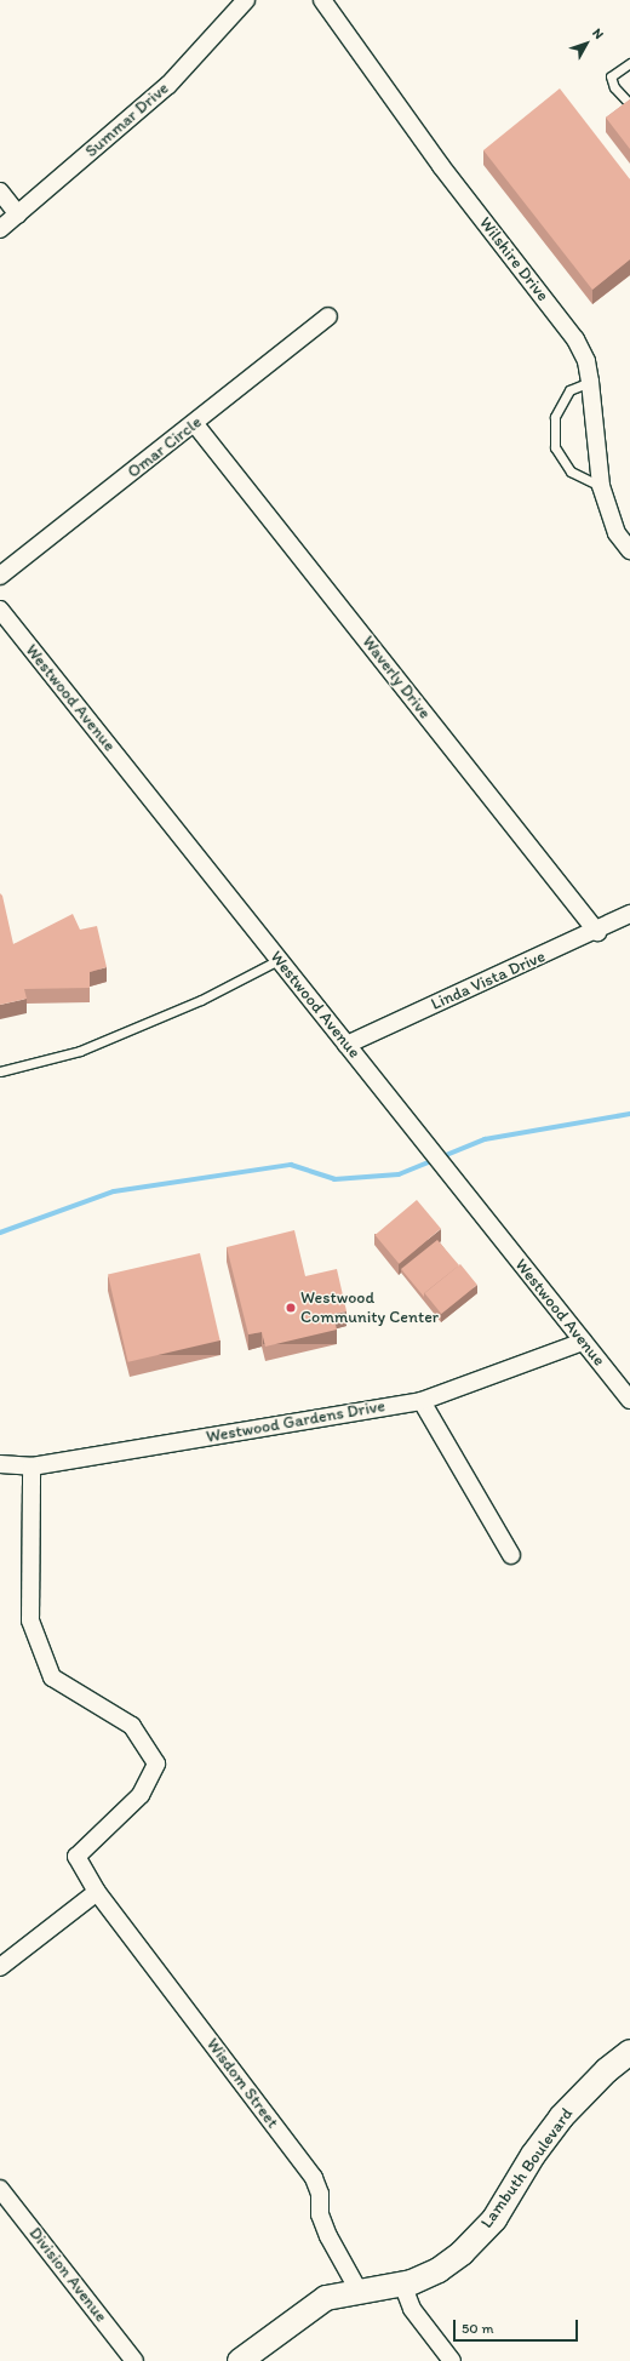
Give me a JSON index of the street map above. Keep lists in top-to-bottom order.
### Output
{
  "streets": {
    "street": [
      "Summar Drive",
      "Wilshire Drive",
      "Omar Circle",
      "Waverly Drive",
      "Westwood Avenue",
      "Linda Vista Drive",
      "Westwood Gardens Drive",
      "Wisdom Street",
      "Lambuth Boulevard",
      "Division Avenue"
    ]
  },
  "crossings": [
    ["Omar Circle", "Waverly Drive"],
    ["Waverly Drive", "Linda Vista Drive"],
    ["Westwood Avenue", "Linda Vista Drive"],
    ["Westwood Avenue", "Westwood Gardens Drive"],
    ["Westwood Gardens Drive", "Wisdom Street"],
    ["Wisdom Street", "Lambuth Boulevard"]
  ],
  "places": ["Westwood Community Center"],
  "scale_bar": "50 m",
  "north": "top right"
}
